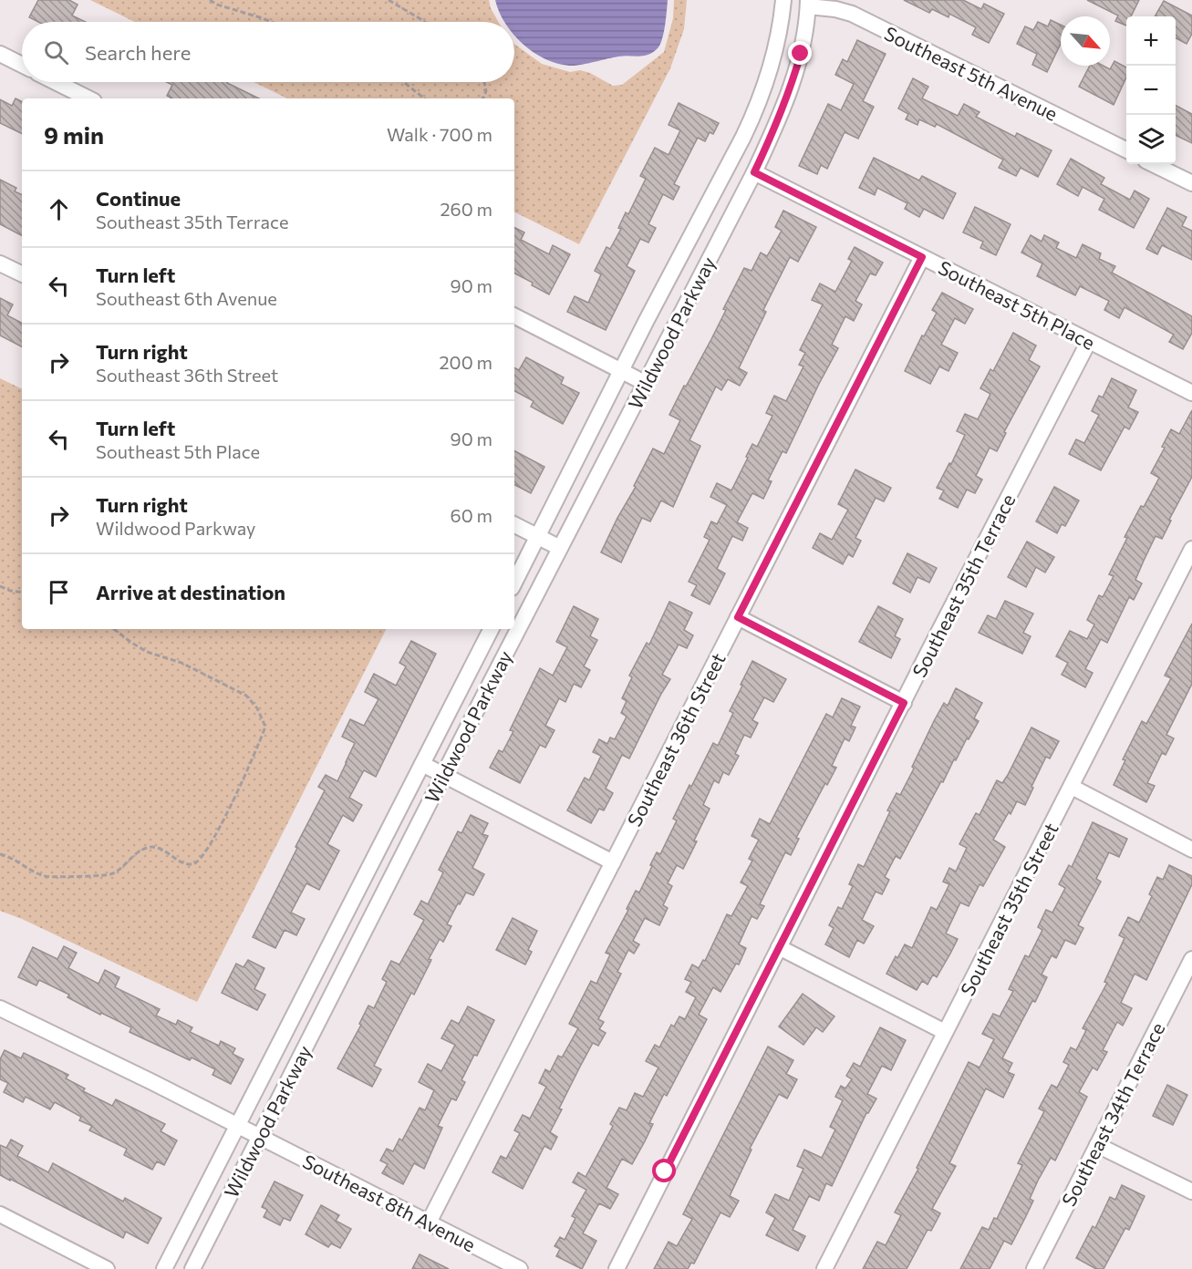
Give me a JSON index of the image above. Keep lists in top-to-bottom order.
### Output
{
  "streets": {
    "street": [
      "Southeast 5th Avenue",
      "Southeast 5th Place",
      "Wildwood Parkway",
      "Southeast 35th Terrace",
      "Southeast 36th Street",
      "Southeast 35th Street",
      "Southeast 34th Terrace",
      "Southeast 8th Avenue"
    ]
  },
  "crossings": [
    ["Southeast 5th Avenue", "Wildwood Parkway"],
    ["Southeast 5th Place", "Wildwood Parkway"],
    ["Southeast 5th Place", "Southeast 35th Terrace"],
    ["Southeast 5th Place", "Southeast 36th Street"],
    ["Wildwood Parkway", "Southeast 8th Avenue"],
    ["Southeast 36th Street", "Southeast 8th Avenue"]
  ],
  "north": "bottom right",
  "page": {
    "map_buttons": ["+", "−"],
    "search": "Search here",
    "heading": ["9 min", "Walk · 700 m"],
    "list": [
      ["Continue", "Southeast 35th Terrace", "260 m"],
      ["Turn left", "Southeast 6th Avenue", "90 m"],
      ["Turn right", "Southeast 36th Street", "200 m"],
      ["Turn left", "Southeast 5th Place", "90 m"],
      ["Turn right", "Wildwood Parkway", "60 m"],
      "Arrive at destination"
    ]
  }
}
